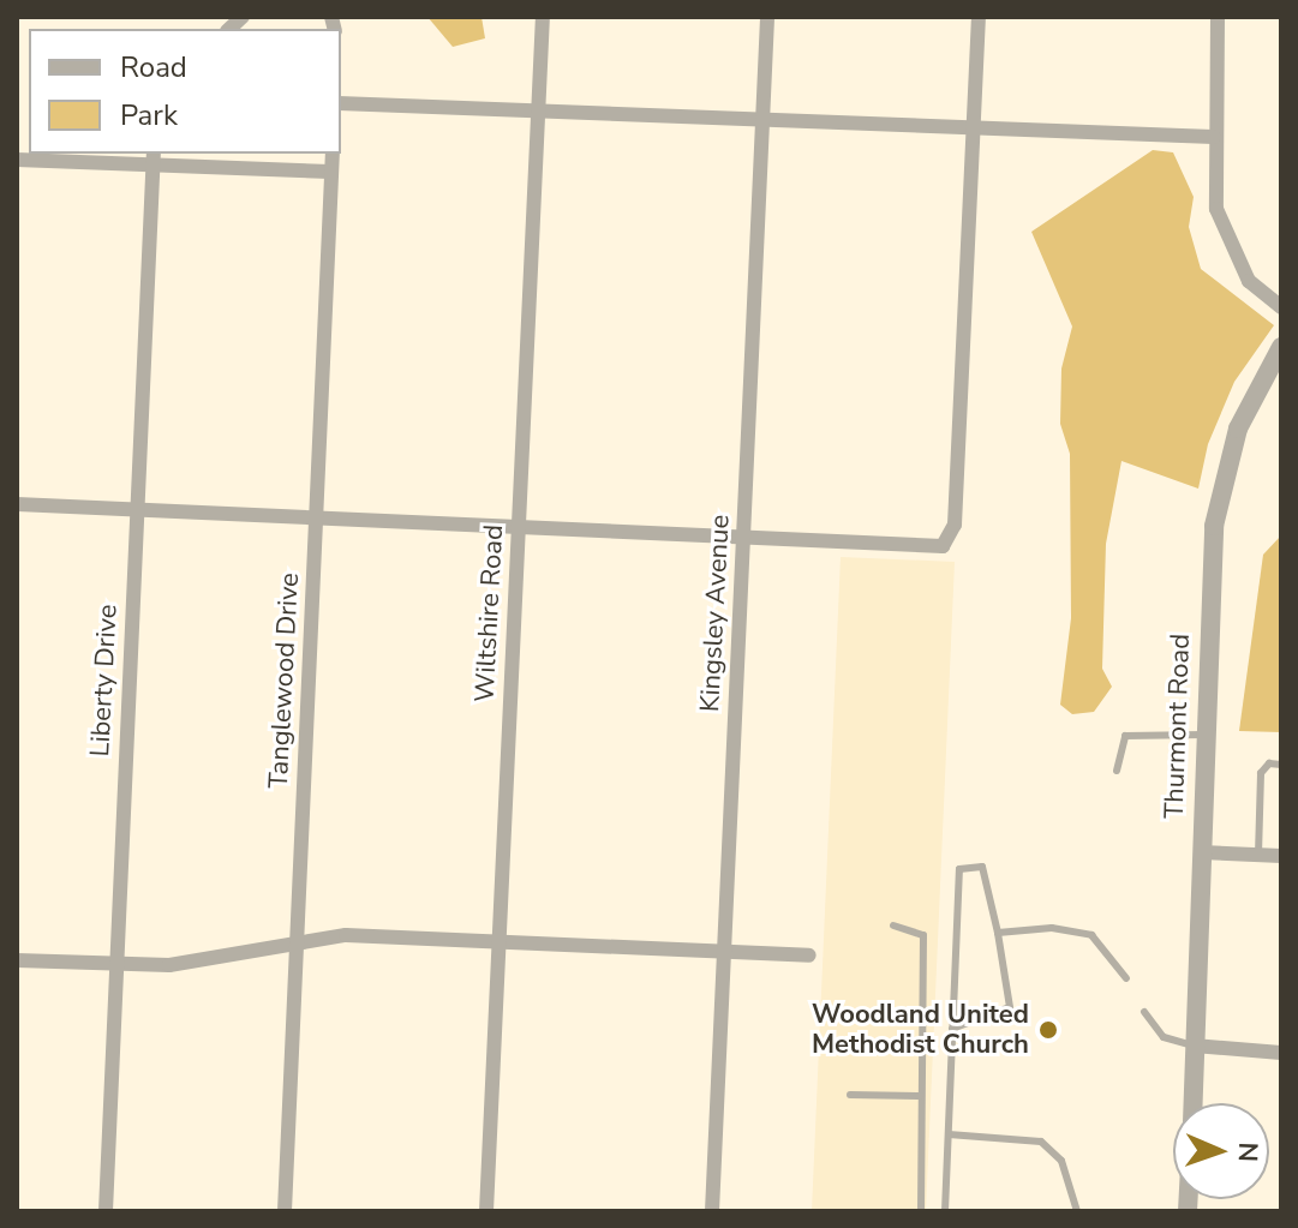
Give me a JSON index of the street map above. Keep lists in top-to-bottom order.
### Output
{
  "streets": {
    "street": [
      "Wiltshire Road",
      "Kingsley Avenue",
      "Liberty Drive",
      "Tanglewood Drive",
      "Thurmont Road"
    ]
  },
  "places": ["Woodland United Methodist Church"],
  "legend": ["Road", "Park"],
  "north": "right"
}
